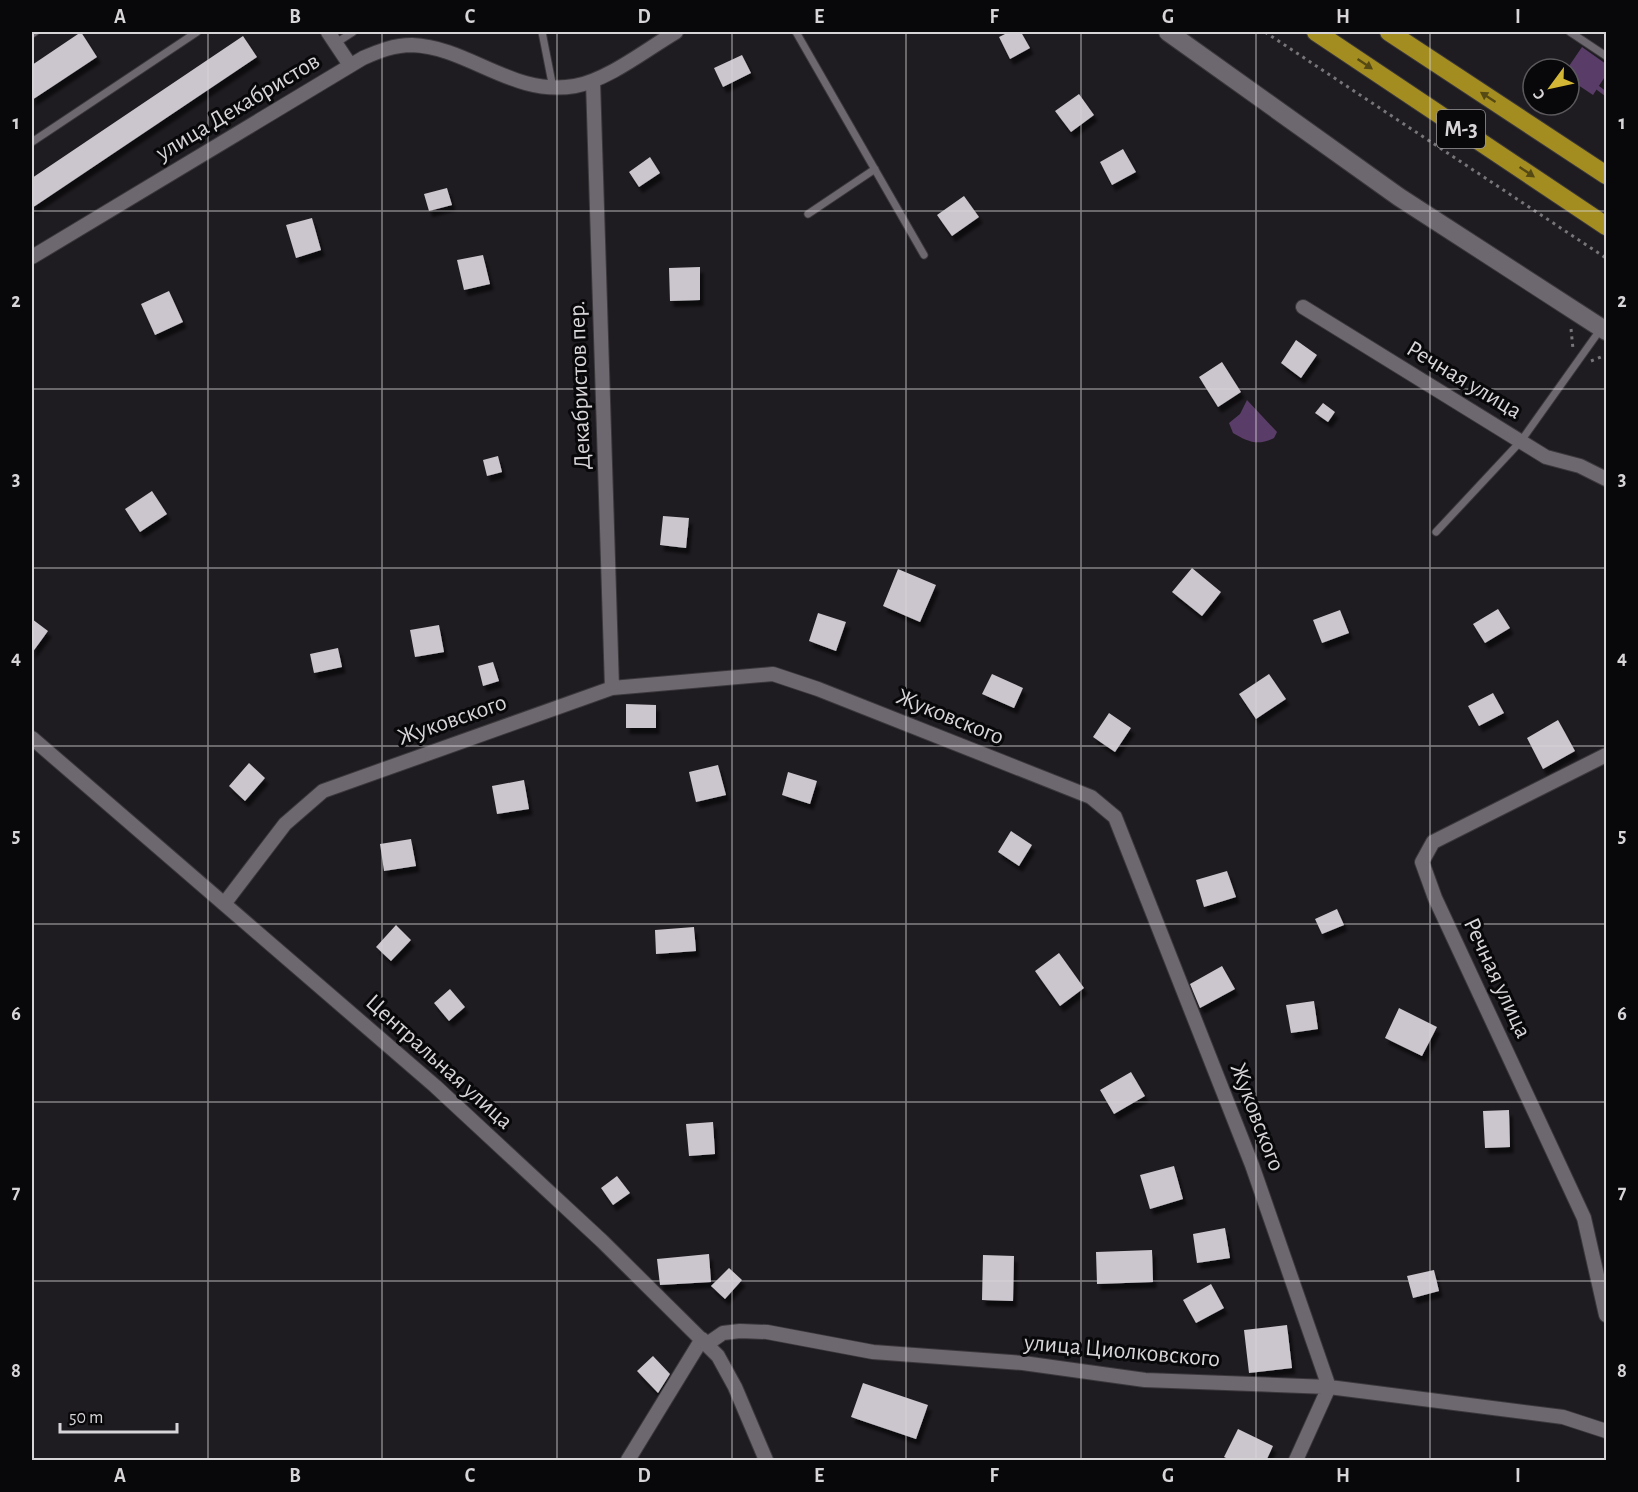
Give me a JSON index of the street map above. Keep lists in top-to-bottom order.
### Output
{
  "streets": {
    "highway": ["М-3"],
    "street": [
      "улица Декабристов",
      "Речная улица",
      "Декабристов пер.",
      "Жуковского",
      "Центральная улица",
      "улица Циолковского"
    ]
  },
  "crossings": [
    ["улица Декабристов", "Декабристов пер."],
    ["Декабристов пер.", "Жуковского"],
    ["Жуковского", "Центральная улица"],
    ["Жуковского", "улица Циолковского"],
    ["Центральная улица", "улица Циолковского"]
  ],
  "scale_bar": "50 m",
  "north": "bottom left",
  "grid": {
    "columns": [
      "A",
      "B",
      "C",
      "D",
      "E",
      "F",
      "G",
      "H",
      "I"
    ],
    "rows": [
      "1",
      "2",
      "3",
      "4",
      "5",
      "6",
      "7",
      "8"
    ]
  }
}
